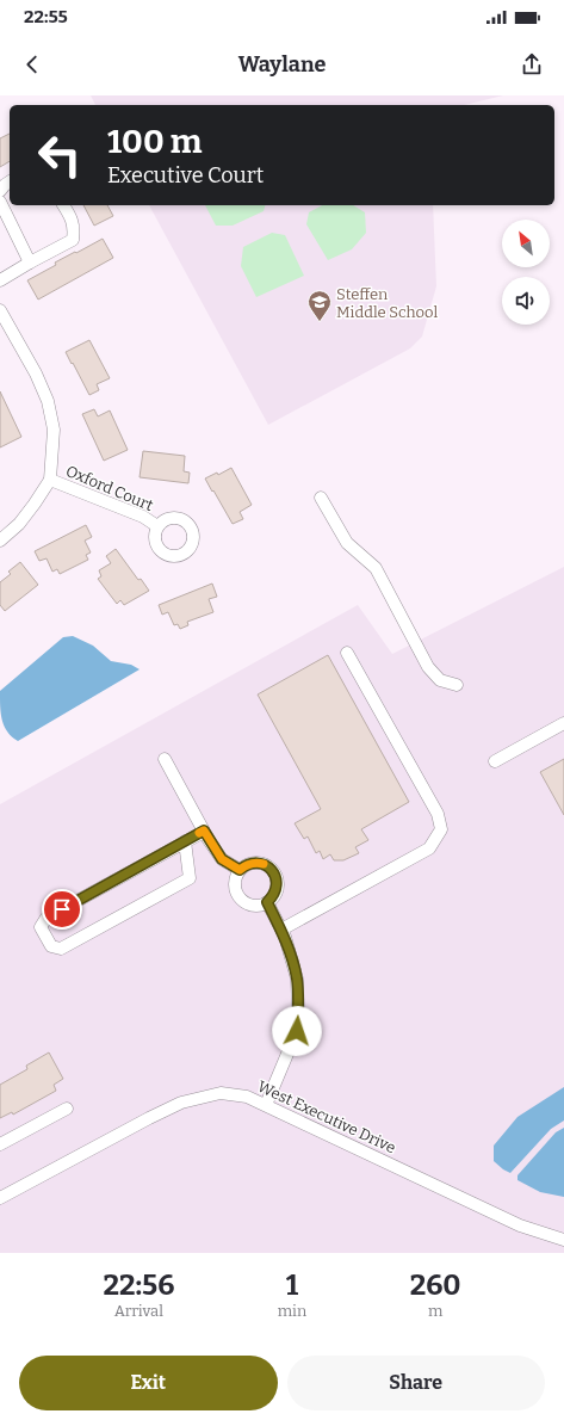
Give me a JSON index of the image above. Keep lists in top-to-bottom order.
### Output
{
  "streets": {
    "street": ["Oxford Court", "West Executive Drive"]
  },
  "places": {
    "school or university": ["Steffen Middle School"]
  },
  "north": "top left",
  "page": {
    "status": "22:55",
    "header": "Waylane",
    "turn": ["100 m", "Executive Court"],
    "eta": [
      "22:56",
      "Arrival",
      "1",
      "min",
      "260",
      "m"
    ],
    "buttons": ["Exit", "Share"]
  }
}
